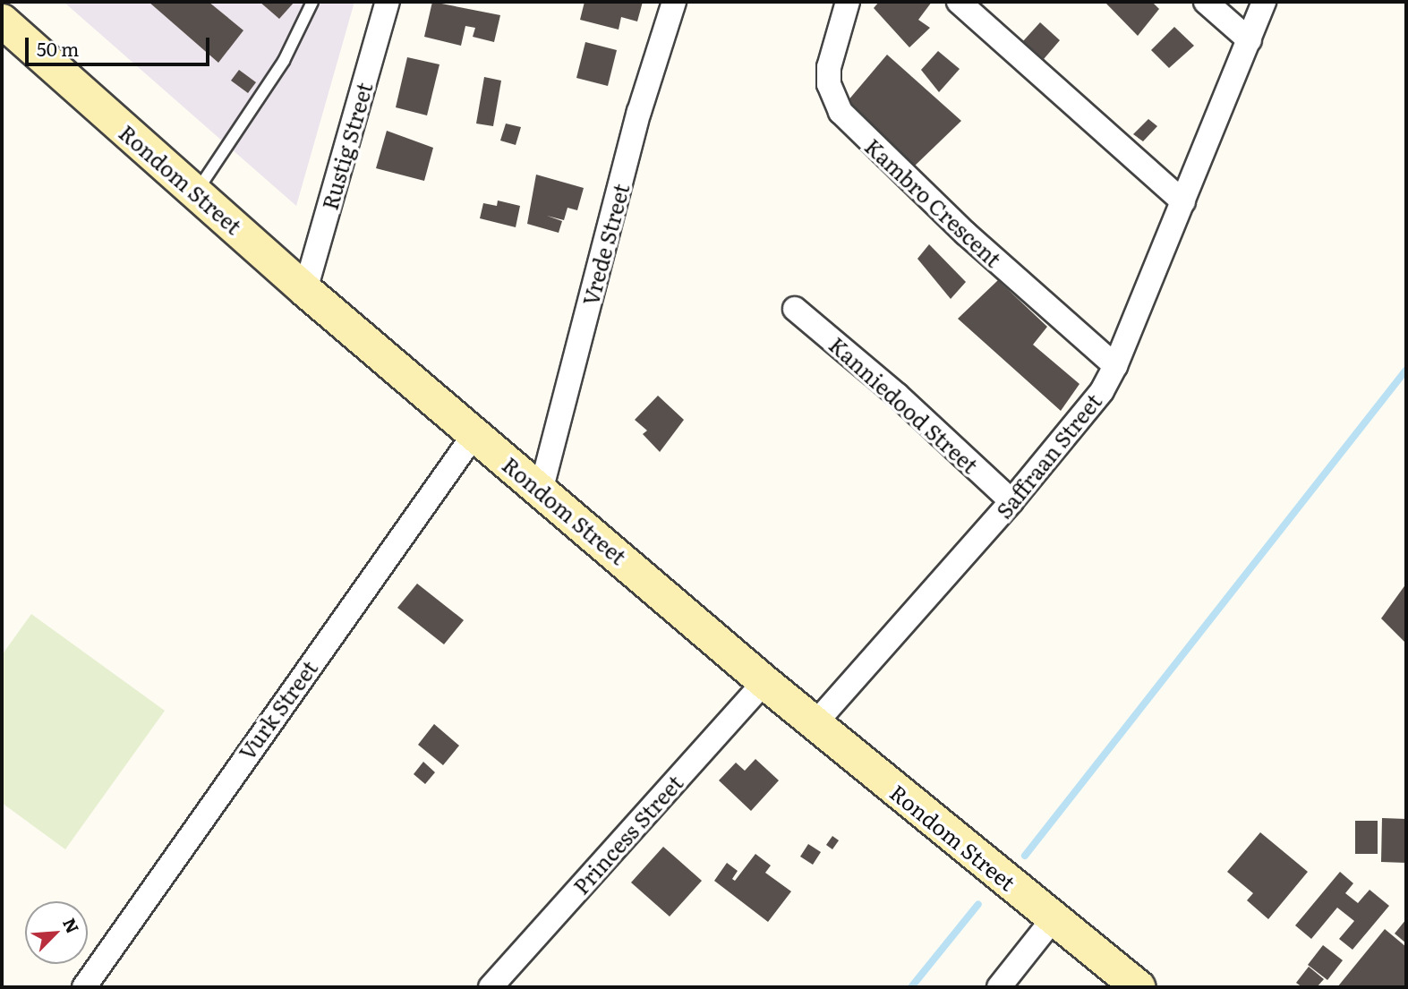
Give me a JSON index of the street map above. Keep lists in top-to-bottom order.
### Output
{
  "streets": {
    "street": [
      "Rustig Street",
      "Rondom Street",
      "Kambro Crescent",
      "Vrede Street",
      "Kanniedood Street",
      "Saffraan Street",
      "Vurk Street",
      "Princess Street"
    ]
  },
  "crossings": [
    ["Rustig Street", "Rondom Street"],
    ["Rondom Street", "Vrede Street"],
    ["Rondom Street", "Saffraan Street"],
    ["Rondom Street", "Vurk Street"],
    ["Rondom Street", "Princess Street"],
    ["Kambro Crescent", "Saffraan Street"],
    ["Kanniedood Street", "Saffraan Street"]
  ],
  "scale_bar": "50 m",
  "north": "top right"
}
